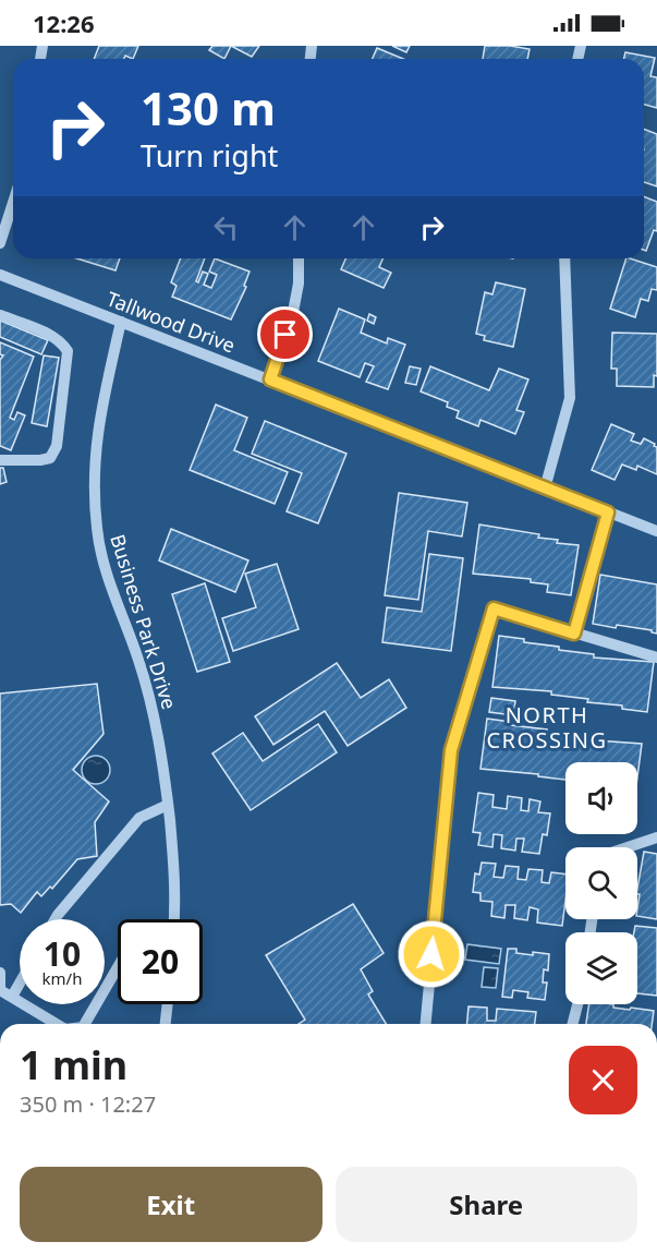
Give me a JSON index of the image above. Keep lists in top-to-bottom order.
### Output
{
  "streets": {
    "street": ["Tallwood Drive", "Business Park Drive"]
  },
  "crossings": [
    ["Tallwood Drive", "Business Park Drive"]
  ],
  "districts": ["NORTH CROSSING"],
  "page": {
    "status": "12:26",
    "turn": ["130 m", "Turn right"],
    "speed": "10 km/h",
    "limit": "20",
    "heading": ["1 min", "350 m · 12:27"],
    "buttons": ["Exit", "Share"]
  }
}
